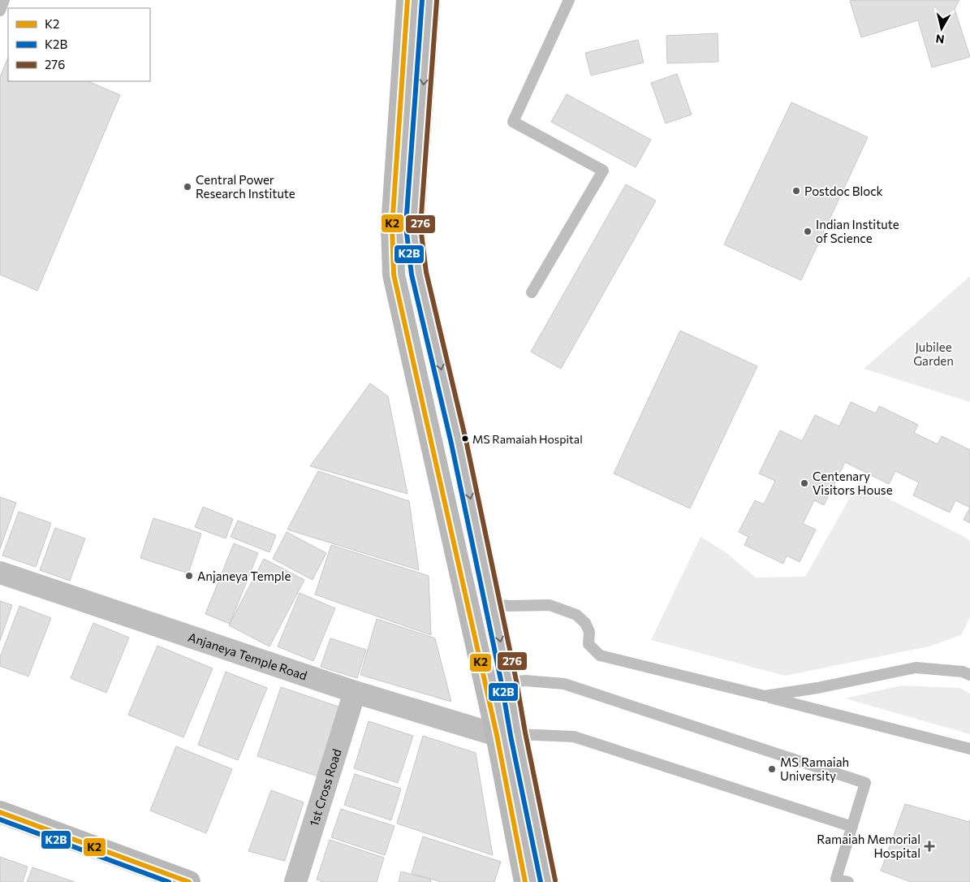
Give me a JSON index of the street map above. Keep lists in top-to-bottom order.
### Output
{
  "streets": {
    "street": ["Anjaneya Temple Road", "1st Cross Road"]
  },
  "crossings": [
    ["Anjaneya Temple Road", "1st Cross Road"]
  ],
  "parks": ["Jubilee Garden"],
  "places": {
    "other": [
      "Central Power Research Institute",
      "Postdoc Block",
      "Indian Institute of Science",
      "MS Ramaiah Hospital",
      "Centenary Visitors House",
      "Anjaneya Temple",
      "MS Ramaiah University"
    ],
    "health": ["Ramaiah Memorial Hospital"]
  },
  "lines": ["transit line K2", "transit line K2B", "transit line 276"],
  "legend": ["K2", "K2B", "276"],
  "north": "bottom"
}
